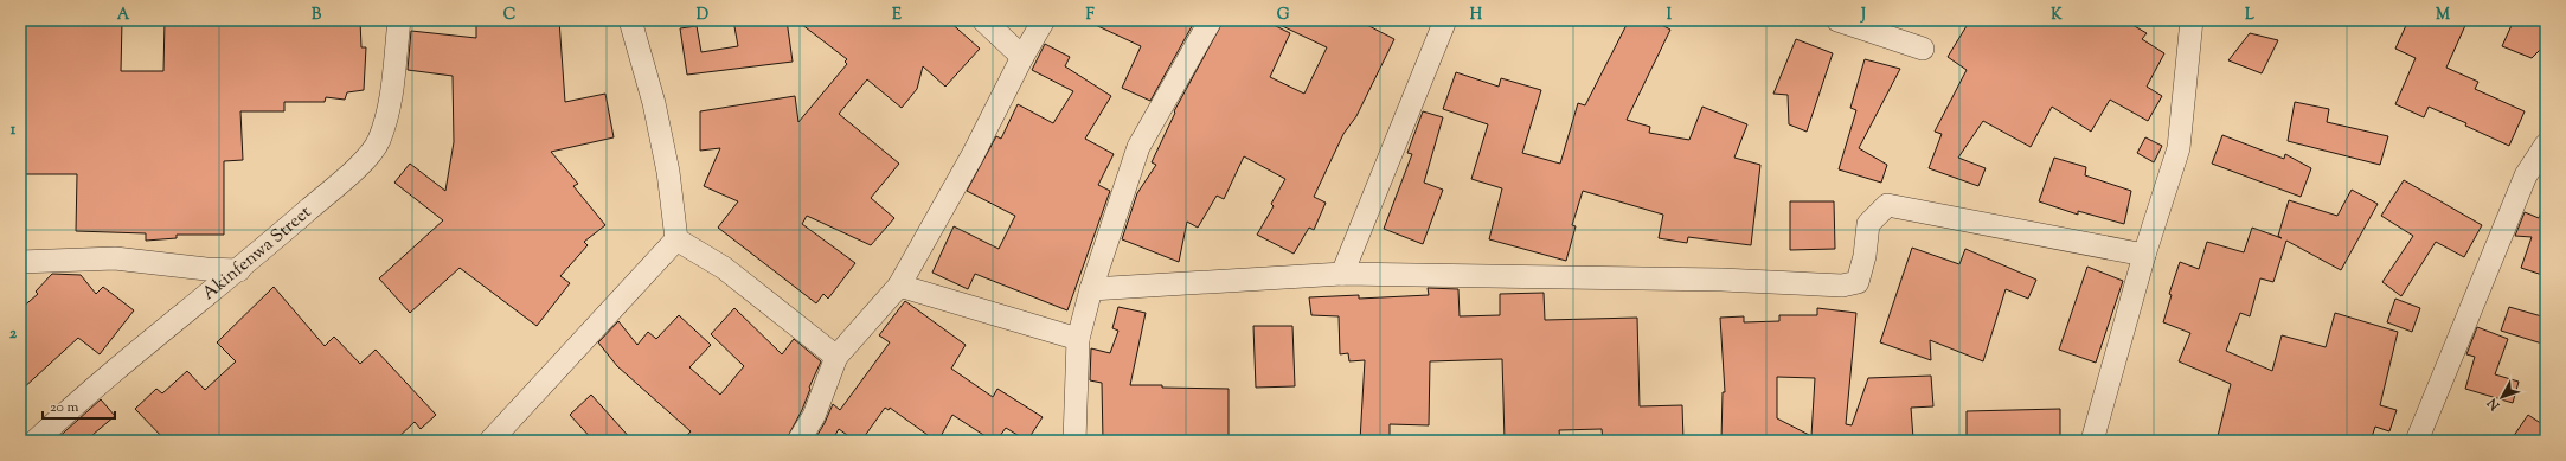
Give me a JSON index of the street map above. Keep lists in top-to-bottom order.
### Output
{
  "streets": {
    "street": ["Akinfenwa Street"]
  },
  "scale_bar": "20 m",
  "north": "bottom left",
  "grid": {
    "columns": [
      "A",
      "B",
      "C",
      "D",
      "E",
      "F",
      "G",
      "H",
      "I",
      "J",
      "K",
      "L",
      "M"
    ],
    "rows": ["1", "2"]
  }
}
